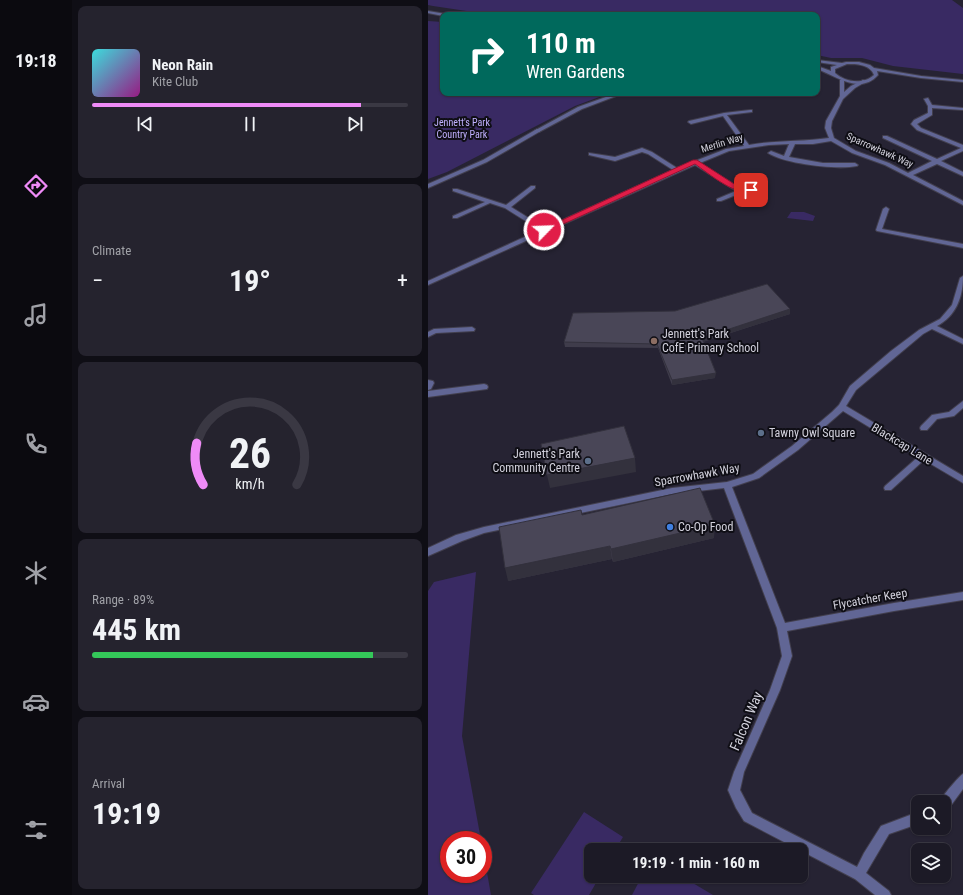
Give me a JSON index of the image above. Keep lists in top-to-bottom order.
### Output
{
  "streets": {
    "street": [
      "Merlin Way",
      "Sparrowhawk Way",
      "Blackcap Lane",
      "Flycatcher Keep",
      "Falcon Way"
    ]
  },
  "crossings": [
    ["Merlin Way", "Sparrowhawk Way"],
    ["Sparrowhawk Way", "Blackcap Lane"],
    ["Sparrowhawk Way", "Falcon Way"],
    ["Flycatcher Keep", "Falcon Way"]
  ],
  "parks": ["Jennett's Park Country Park"],
  "places": [
    "Jennett's Park CofE Primary School",
    "Tawny Owl Square",
    "Jennett's Park Community Centre",
    "Co-Op Food"
  ],
  "page": {
    "tabs": "19:18",
    "turn": ["110 m", "Wren Gardens"],
    "song": ["Neon Rain", "Kite Club"],
    "tile": [
      "Climate",
      ["Range · 89%", "445 km"],
      ["Arrival", "19:19"]
    ],
    "heat": ["−", "19°", "+"],
    "limit": "30",
    "trip": "19:19 · 1 min · 160 m",
    "gauge": ["26", "km/h"]
  }
}
